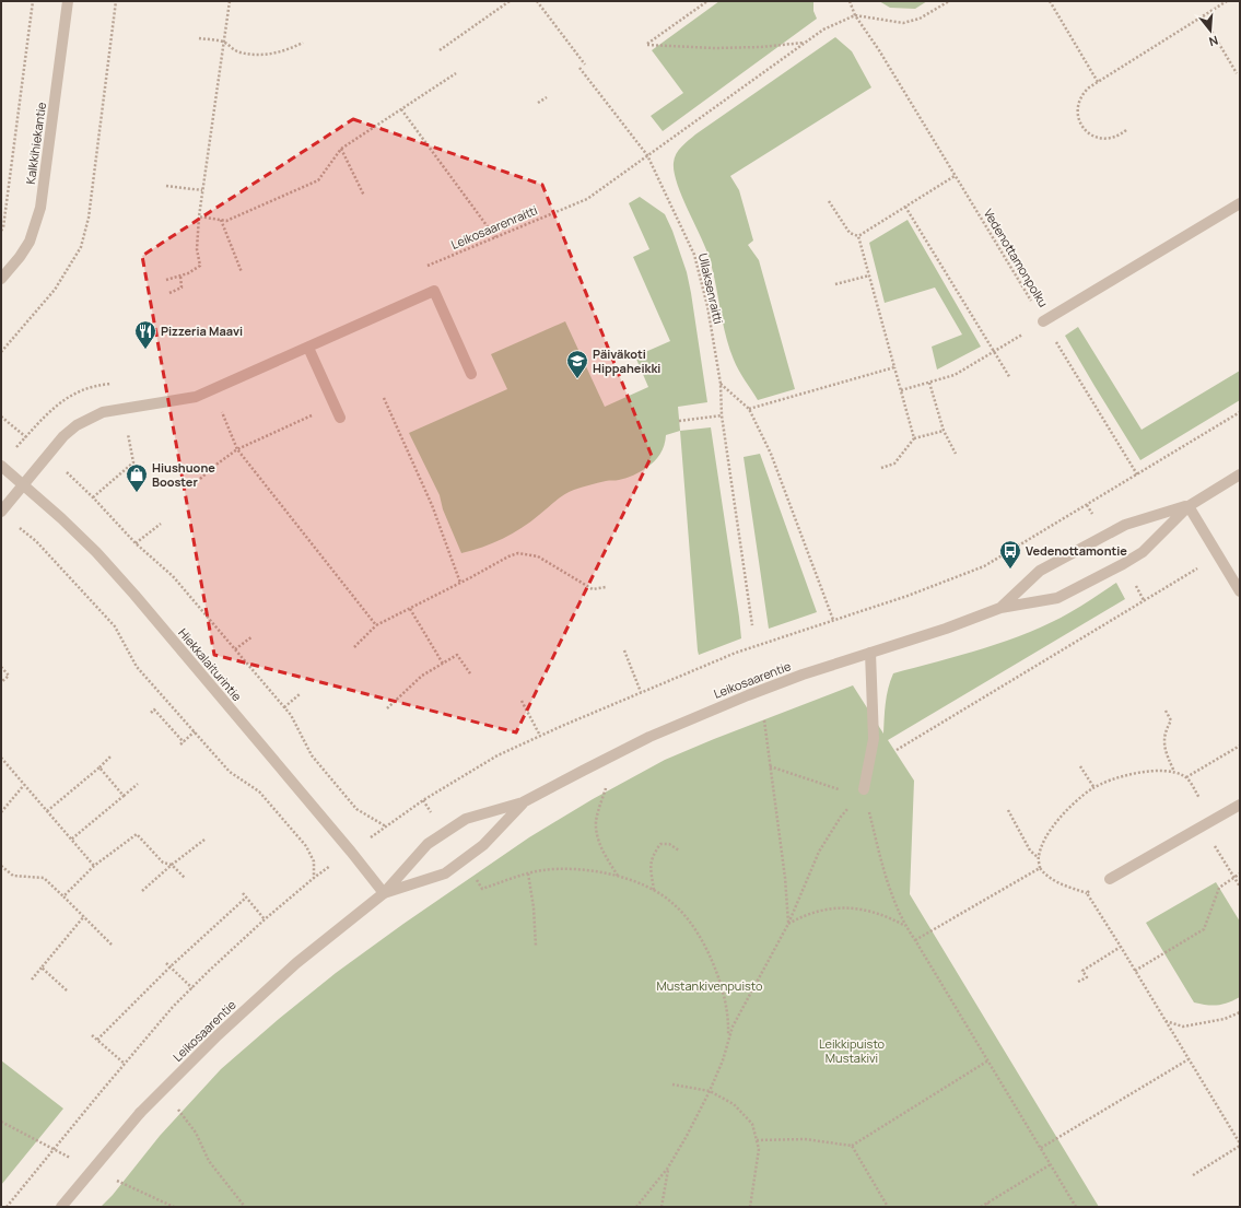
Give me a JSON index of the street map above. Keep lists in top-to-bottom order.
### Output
{
  "streets": {
    "street": ["Kalkkihiekantie", "Hiekkalaiturintie", "Leikosaarentie"],
    "path": ["Leikosaarenraitti", "Vedenottamonpolku", "Ullaksenraitti"]
  },
  "crossings": [
    ["Leikosaarenraitti", "Vedenottamonpolku"],
    ["Leikosaarenraitti", "Ullaksenraitti"],
    ["Hiekkalaiturintie", "Leikosaarentie"]
  ],
  "parks": ["Mustankivenpuisto", "Leikkipuisto Mustakivi"],
  "places": {
    "restaurant": ["Pizzeria Maavi"],
    "school or university": ["Päiväkoti Hippaheikki"],
    "shop": ["Hiushuone Booster"],
    "bus stop": ["Vedenottamontie"]
  },
  "north": "bottom"
}
